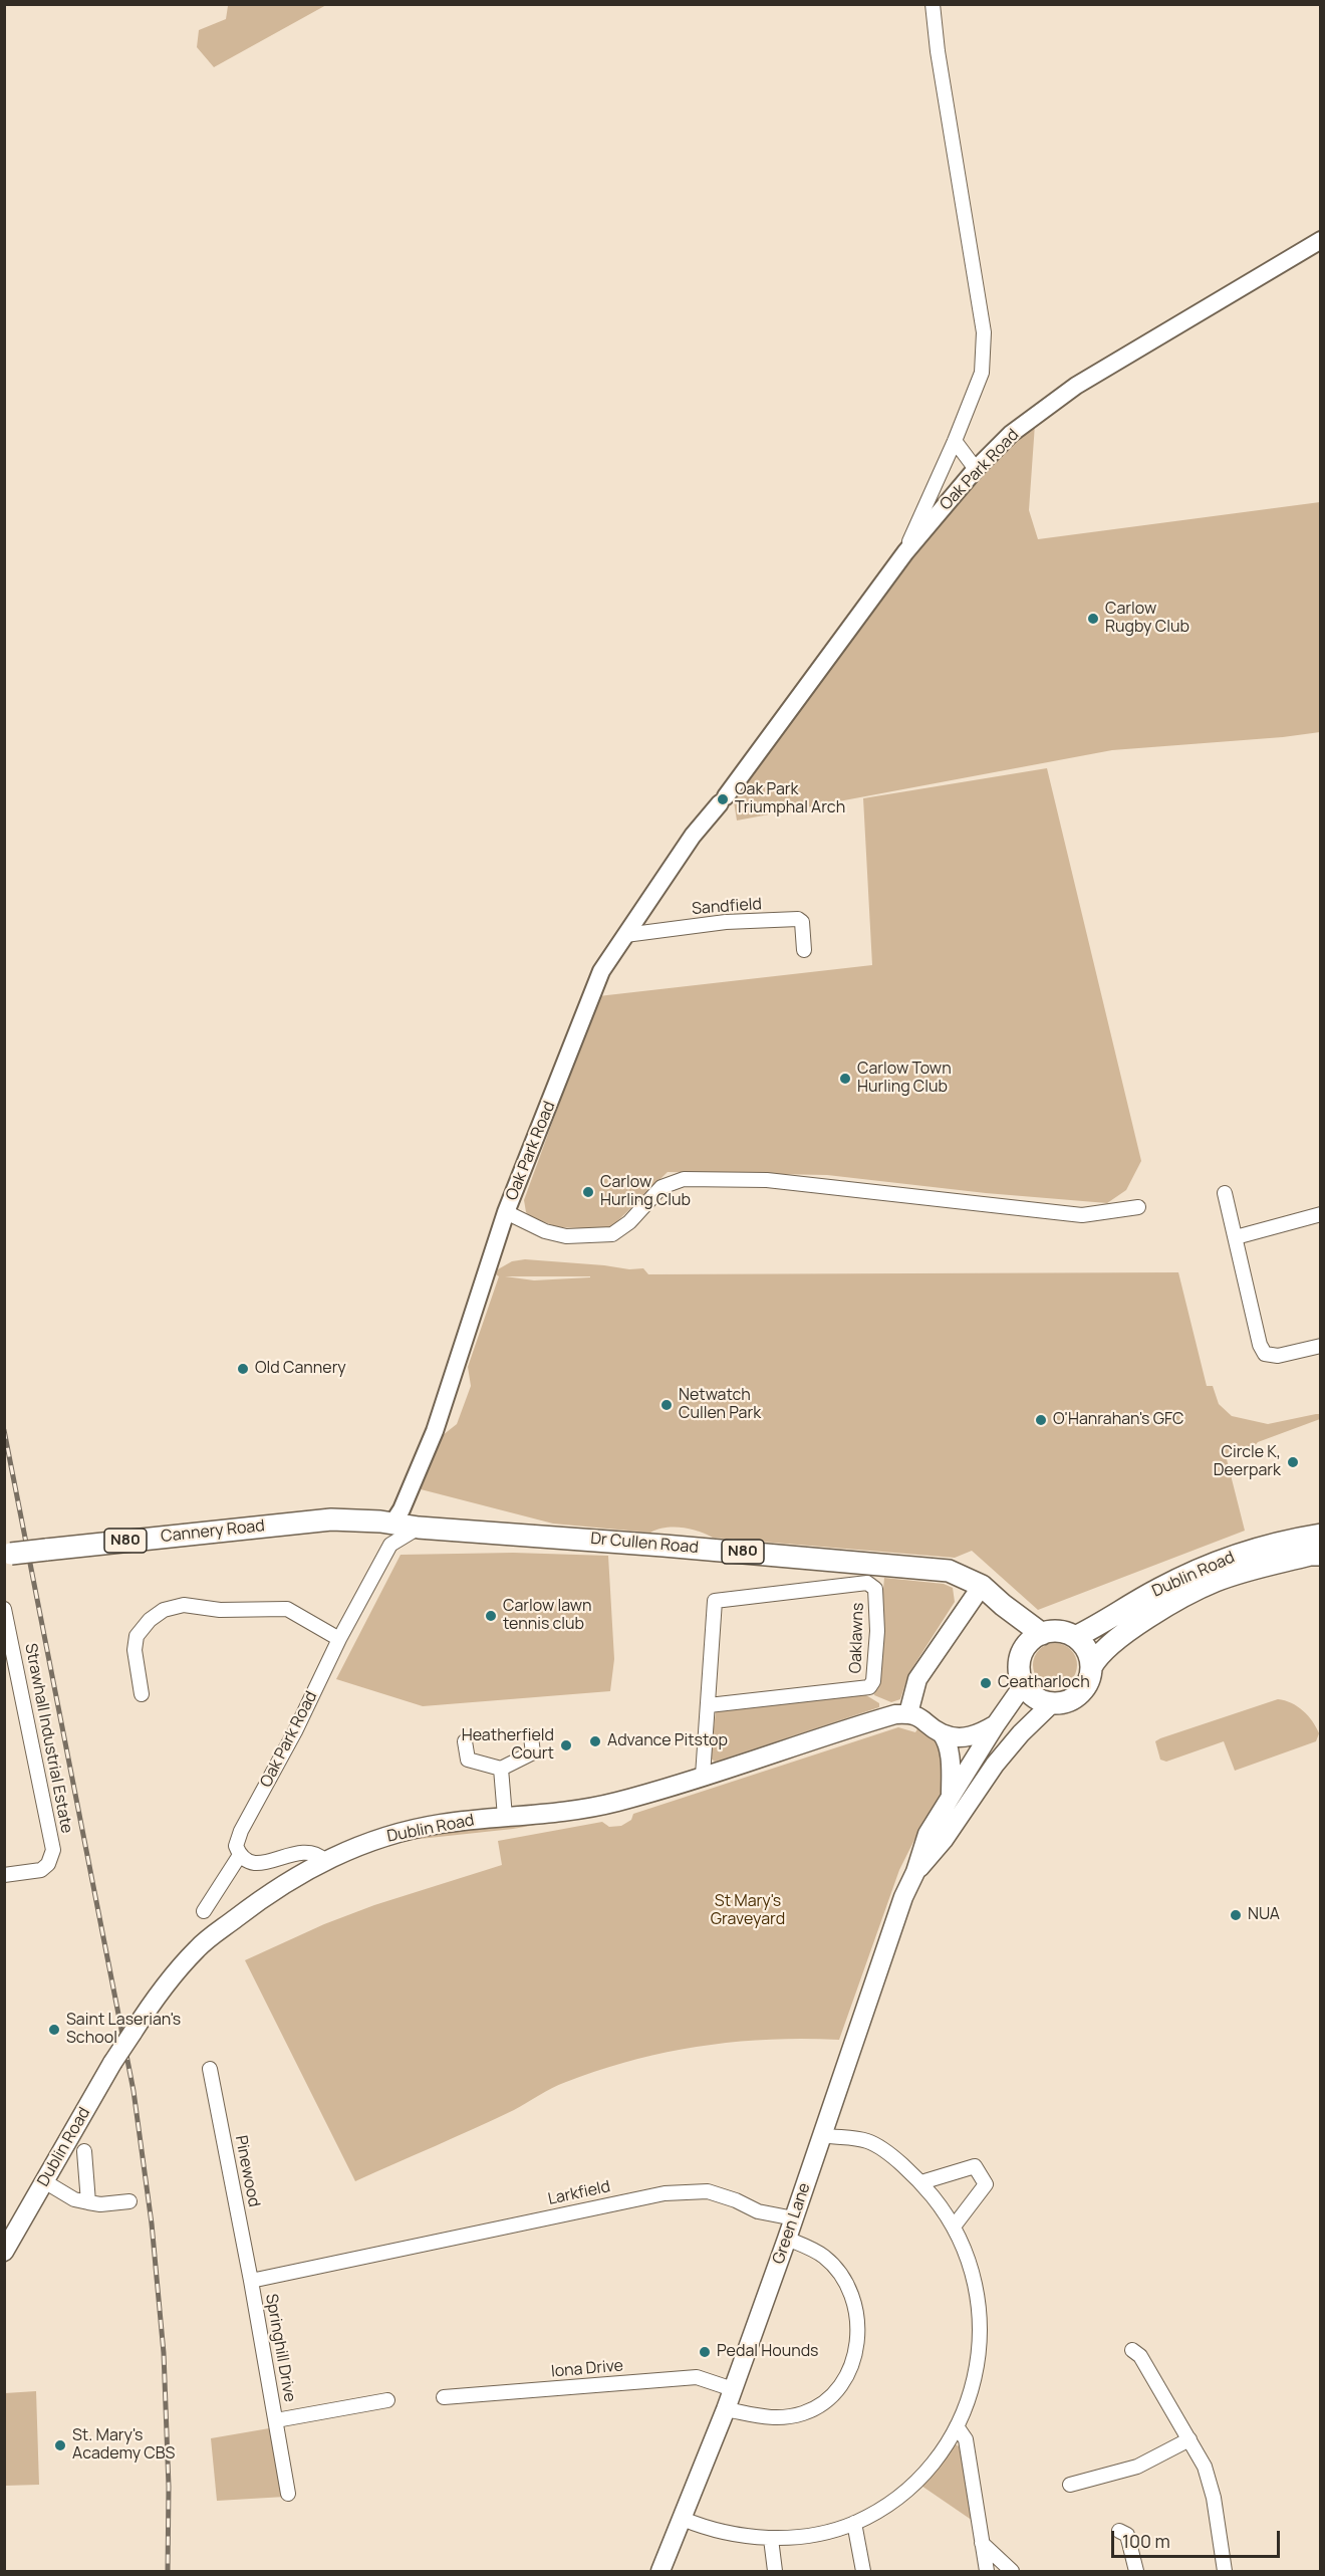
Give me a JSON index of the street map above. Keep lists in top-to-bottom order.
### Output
{
  "streets": {
    "main road": [
      "Cannery Road",
      "N80",
      "Dr Cullen Road",
      "Dublin Road",
      "Green Lane"
    ],
    "street": [
      "Oak Park Road",
      "Sandfield",
      "Oaklawns",
      "Strawhall Industrial Estate",
      "Pinewood",
      "Larkfield",
      "Springhill Drive",
      "Iona Drive"
    ]
  },
  "crossings": [
    ["Oak Park Road", "Sandfield"],
    ["Oak Park Road", "Cannery Road"],
    ["Oak Park Road", "Dr Cullen Road"],
    ["Cannery Road", "Dr Cullen Road"],
    ["N80", "Dr Cullen Road"],
    ["N80", "Dublin Road"],
    ["Dublin Road", "Oaklawns"],
    ["Pinewood", "Larkfield"],
    ["Pinewood", "Springhill Drive"],
    ["Larkfield", "Green Lane"],
    ["Larkfield", "Springhill Drive"],
    ["Green Lane", "Iona Drive"]
  ],
  "parks": ["St Mary's Graveyard"],
  "places": [
    "Carlow Rugby Club",
    "Oak Park Triumphal Arch",
    "Carlow Town Hurling Club",
    "Carlow Hurling Club",
    "Old Cannery",
    "Netwatch Cullen Park",
    "O'Hanrahan's GFC",
    "Circle K, Deerpark",
    "Carlow lawn tennis club",
    "Ceatharloch",
    "Advance Pitstop",
    "Heatherfield Court",
    "NUA",
    "Saint Laserian's School",
    "Pedal Hounds",
    "St. Mary's Academy CBS"
  ],
  "scale_bar": "100 m"
}
